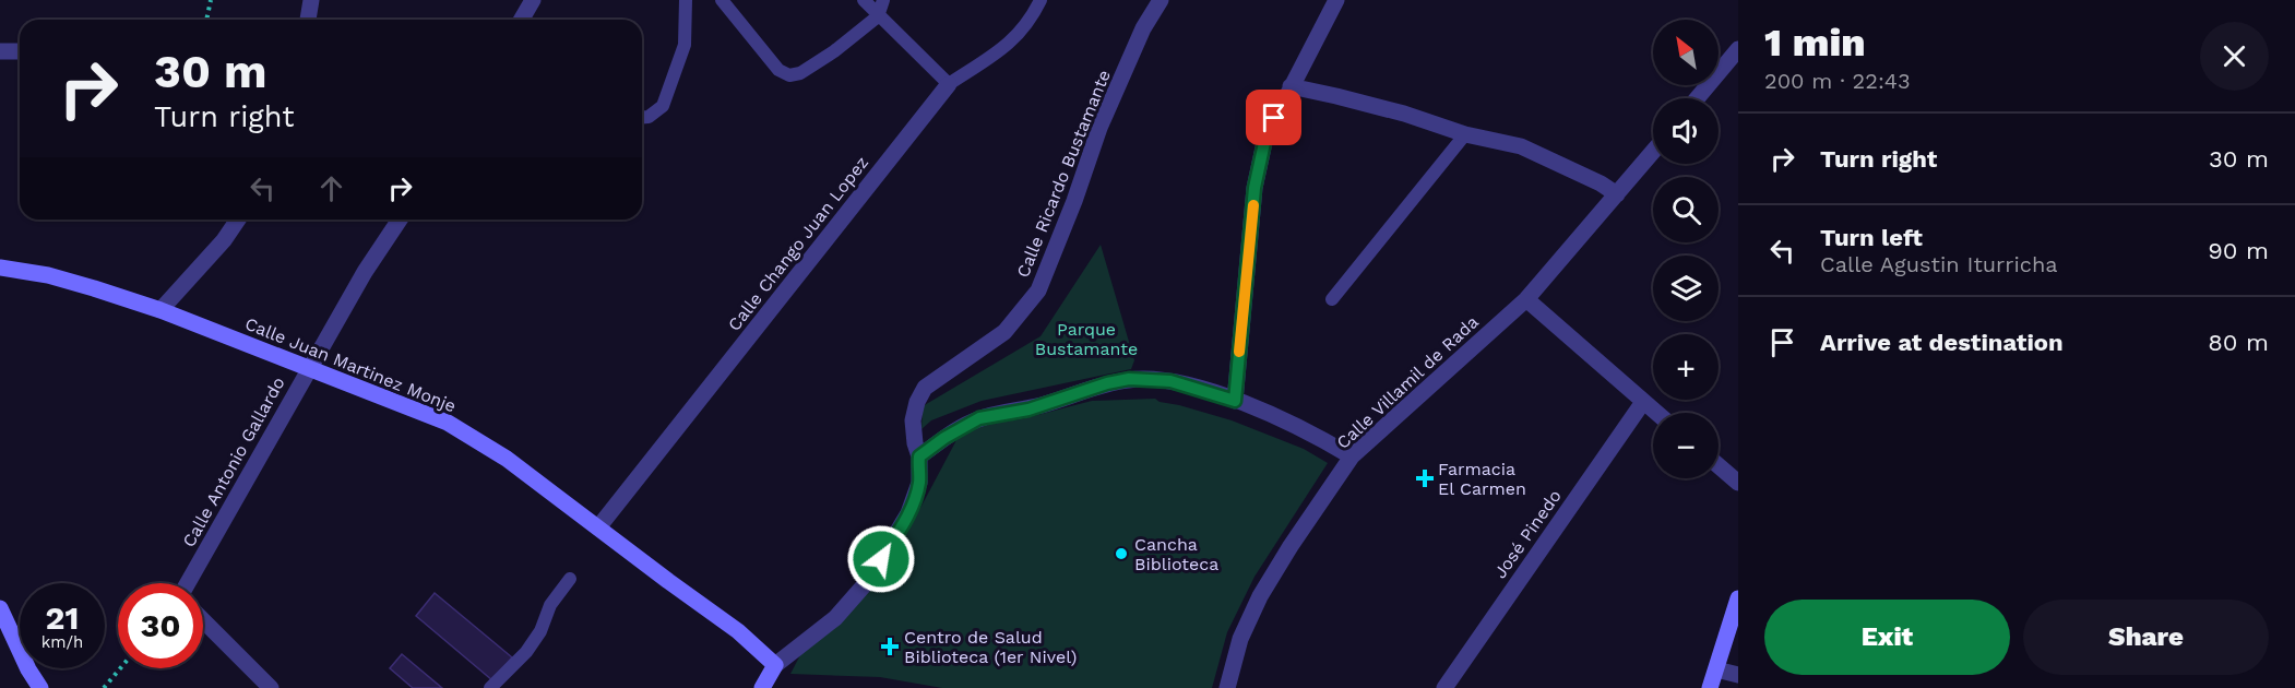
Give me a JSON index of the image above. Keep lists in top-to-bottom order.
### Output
{
  "streets": {
    "street": [
      "Calle Ricardo Bustamante",
      "Calle Chango Juan Lopez",
      "Calle Juan Martinez Monje",
      "Calle Villamil de Rada",
      "Calle Antonio Gallardo",
      "José Pinedo"
    ]
  },
  "crossings": [
    ["Calle Ricardo Bustamante", "Calle Juan Martinez Monje"],
    ["Calle Chango Juan Lopez", "Calle Juan Martinez Monje"],
    ["Calle Juan Martinez Monje", "Calle Antonio Gallardo"]
  ],
  "parks": ["Parque Bustamante"],
  "places": {
    "health": ["Farmacia El Carmen", "Centro de Salud Biblioteca (1er Nivel)"],
    "other": ["Cancha Biblioteca"]
  },
  "north": "top left",
  "page": {
    "heading": ["1 min", "200 m · 22:43"],
    "map_buttons": ["+", "−"],
    "turn": ["30 m", "Turn right"],
    "list": [
      {
        "name": "Turn right",
        "value": "30 m"
      },
      {
        "name": "Turn left",
        "note": "Calle Agustin Iturricha",
        "value": "90 m"
      },
      {
        "name": "Arrive at destination",
        "value": "80 m"
      }
    ],
    "speed": "21 km/h",
    "limit": "30",
    "buttons": ["Exit", "Share"]
  }
}
